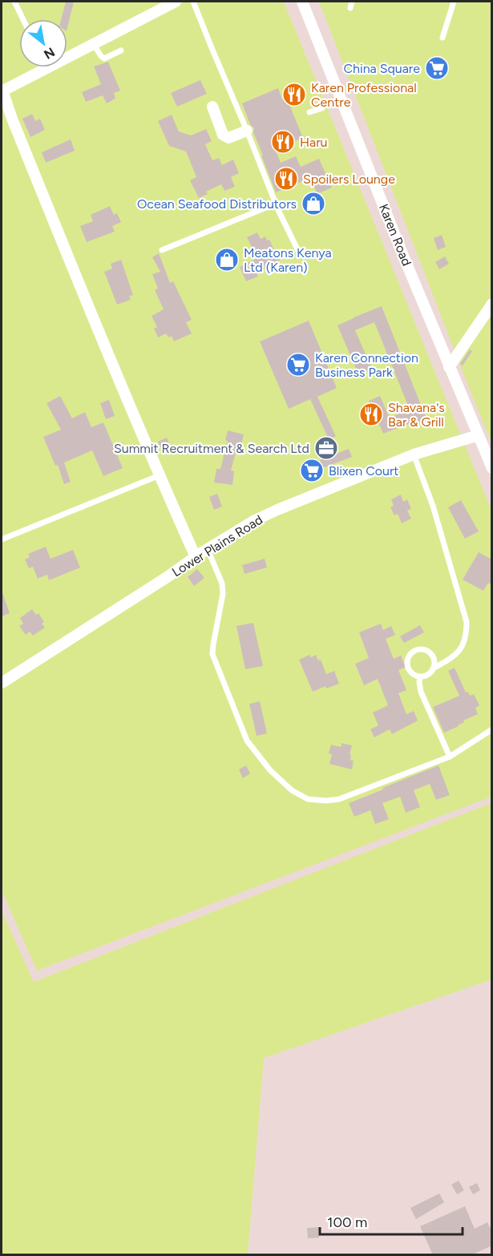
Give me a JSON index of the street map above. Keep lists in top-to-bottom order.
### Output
{
  "streets": {
    "street": ["Karen Road", "Lower Plains Road"]
  },
  "crossings": [
    ["Karen Road", "Lower Plains Road"]
  ],
  "places": {
    "supermarket": ["China Square", "Karen Connection Business Park", "Blixen Court"],
    "restaurant": [
      "Karen Professional Centre",
      "Haru",
      "Spoilers Lounge",
      "Shavana's Bar & Grill"
    ],
    "shop": ["Ocean Seafood Distributors", "Meatons Kenya Ltd (Karen)"],
    "office": ["Summit Recruitment & Search Ltd"]
  },
  "scale_bar": "100 m",
  "north": "bottom right"
}
